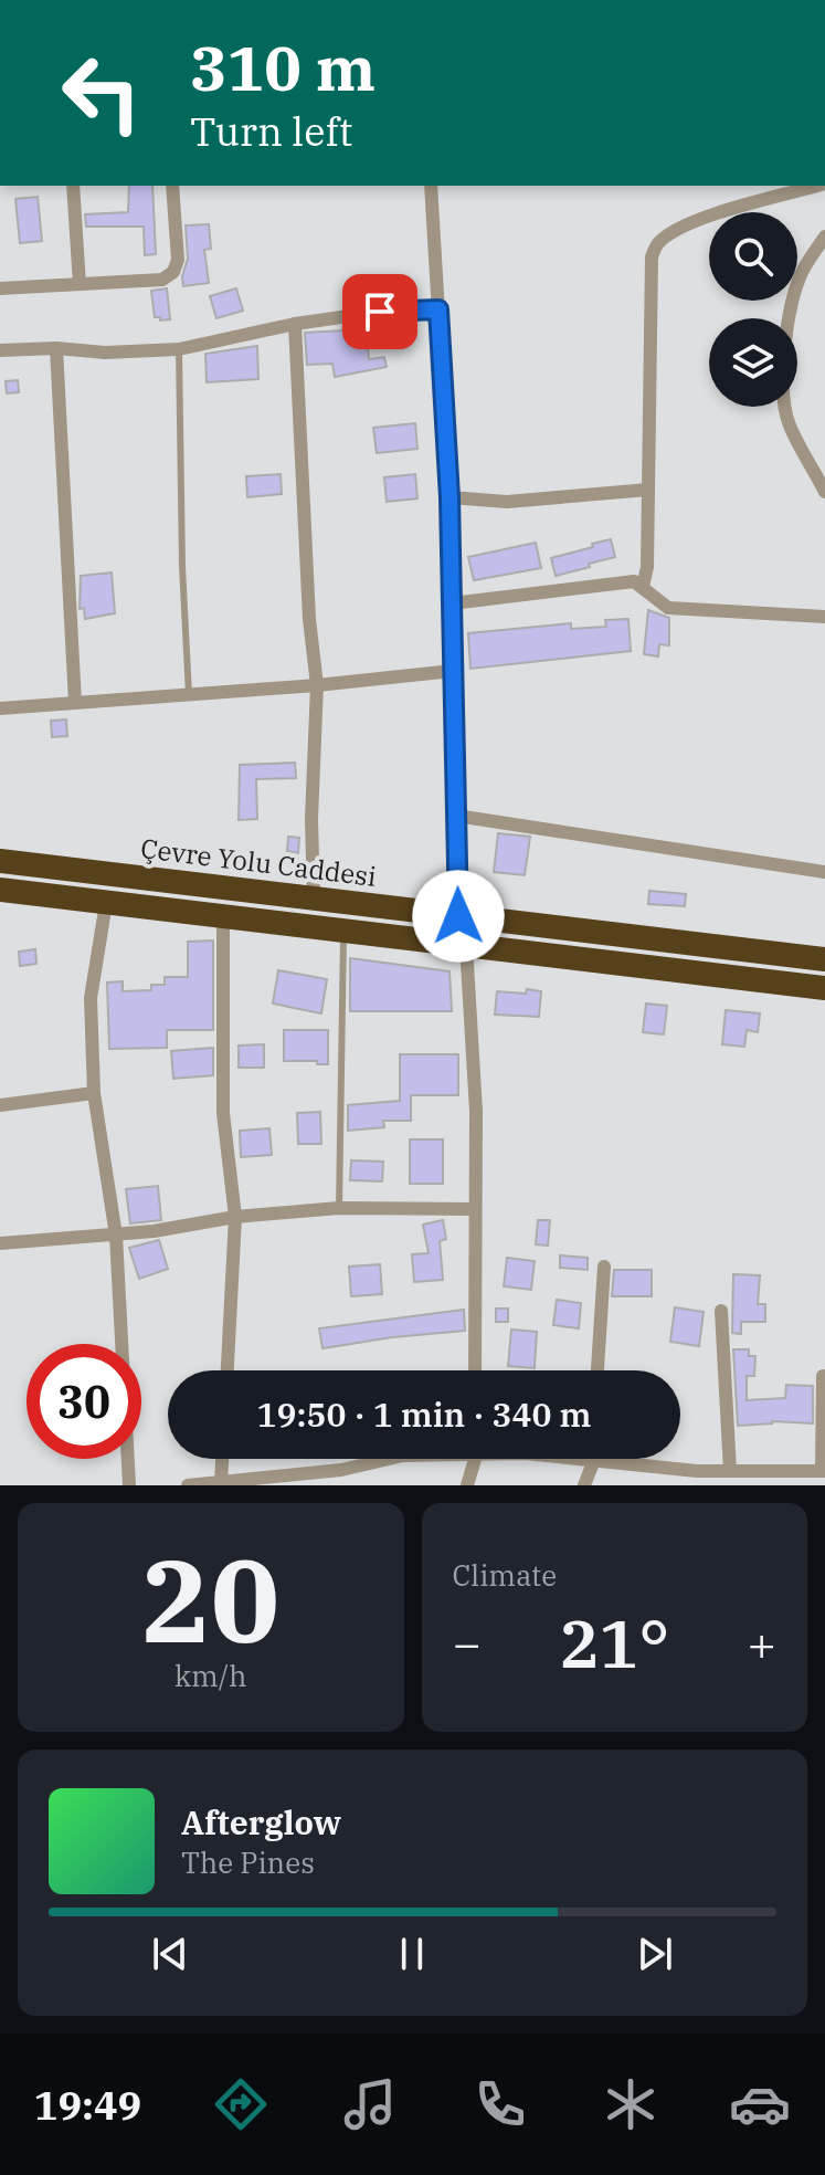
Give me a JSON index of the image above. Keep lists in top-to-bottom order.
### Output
{
  "streets": {
    "highway": ["Çevre Yolu Caddesi"]
  },
  "page": {
    "turn": ["310 m", "Turn left"],
    "limit": "30",
    "trip": "19:50 · 1 min · 340 m",
    "tile": [
      ["20", "km/h"],
      "Climate"
    ],
    "heat": ["−", "21°", "+"],
    "song": ["Afterglow", "The Pines"],
    "tabs": "19:49"
  }
}
